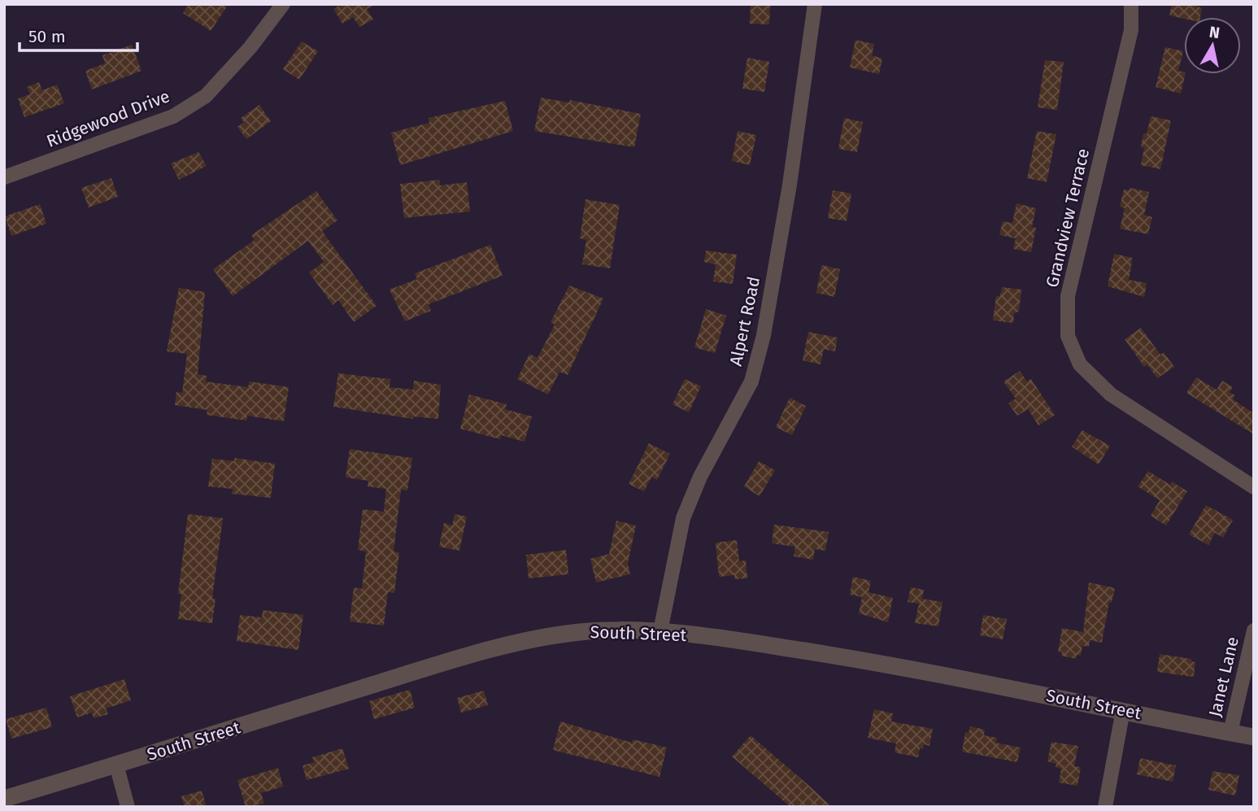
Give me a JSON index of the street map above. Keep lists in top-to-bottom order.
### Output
{
  "streets": {
    "street": [
      "Ridgewood Drive",
      "Grandview Terrace",
      "Alpert Road",
      "South Street",
      "Janet Lane"
    ]
  },
  "crossings": [
    ["Alpert Road", "South Street"],
    ["South Street", "Janet Lane"]
  ],
  "scale_bar": "50 m",
  "north": "top"
}
